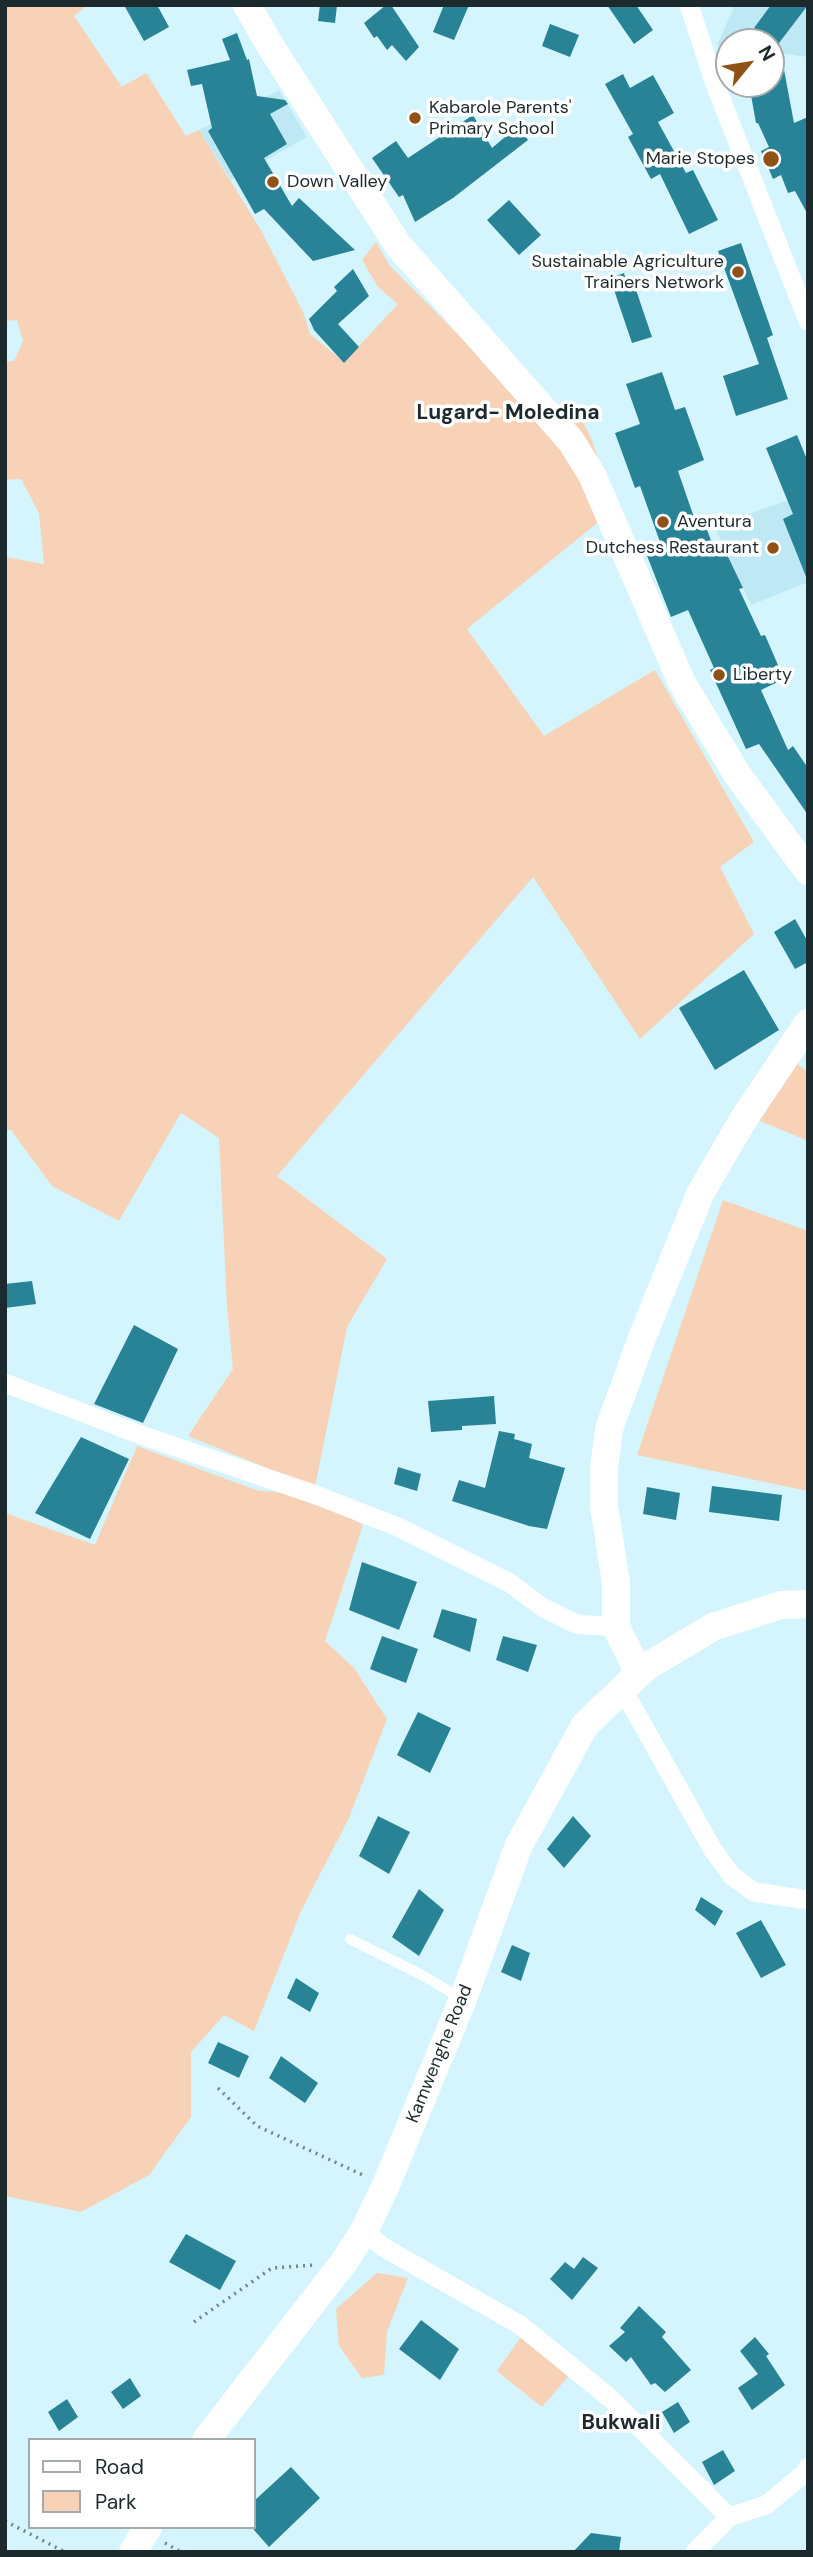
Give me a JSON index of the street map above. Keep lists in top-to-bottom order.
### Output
{
  "streets": {
    "street": ["Kamwenghe Road"]
  },
  "districts": ["Lugard- Moledina", "Bukwali"],
  "places": [
    "Kabarole Parents' Primary School",
    "Marie Stopes",
    "Down Valley",
    "Sustainable Agriculture Trainers Network",
    "Aventura",
    "Dutchess Restaurant",
    "Liberty"
  ],
  "legend": ["Road", "Park"],
  "north": "top right"
}
